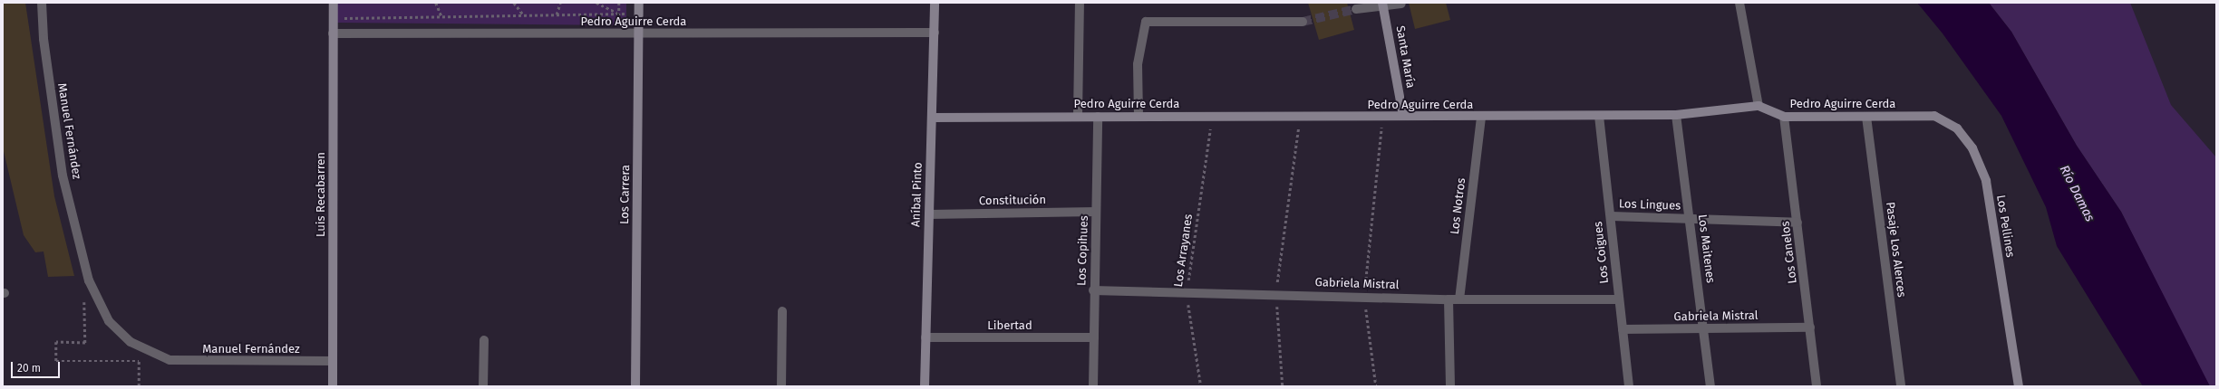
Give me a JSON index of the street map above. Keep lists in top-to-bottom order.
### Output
{
  "streets": {
    "street": [
      "Pedro Aguirre Cerda",
      "Santa María",
      "Manuel Fernández",
      "Luis Recabarren",
      "Los Carrera",
      "Aníbal Pinto",
      "Constitución",
      "Los Lingues",
      "Los Notros",
      "Los Pellines",
      "Los Maitenes",
      "Pasaje Los Alerces",
      "Los Copihues",
      "Los Coigues",
      "Los Canelos",
      "Gabriela Mistral",
      "Libertad"
    ],
    "path": ["Los Arrayanes"]
  },
  "crossings": [
    ["Pedro Aguirre Cerda", "Santa María"],
    ["Pedro Aguirre Cerda", "Luis Recabarren"],
    ["Pedro Aguirre Cerda", "Los Carrera"],
    ["Pedro Aguirre Cerda", "Aníbal Pinto"],
    ["Pedro Aguirre Cerda", "Los Notros"],
    ["Pedro Aguirre Cerda", "Los Pellines"],
    ["Pedro Aguirre Cerda", "Los Maitenes"],
    ["Pedro Aguirre Cerda", "Pasaje Los Alerces"],
    ["Pedro Aguirre Cerda", "Los Copihues"],
    ["Pedro Aguirre Cerda", "Los Arrayanes"],
    ["Pedro Aguirre Cerda", "Los Coigues"],
    ["Pedro Aguirre Cerda", "Los Canelos"],
    ["Manuel Fernández", "Luis Recabarren"],
    ["Aníbal Pinto", "Constitución"],
    ["Aníbal Pinto", "Libertad"],
    ["Constitución", "Los Copihues"],
    ["Los Lingues", "Los Maitenes"],
    ["Los Lingues", "Los Coigues"],
    ["Los Lingues", "Los Canelos"],
    ["Los Notros", "Gabriela Mistral"],
    ["Los Maitenes", "Gabriela Mistral"],
    ["Los Copihues", "Gabriela Mistral"],
    ["Los Copihues", "Libertad"],
    ["Los Arrayanes", "Gabriela Mistral"],
    ["Los Coigues", "Gabriela Mistral"],
    ["Los Canelos", "Gabriela Mistral"]
  ],
  "water": ["Río Damas"],
  "scale_bar": "20 m"
}
